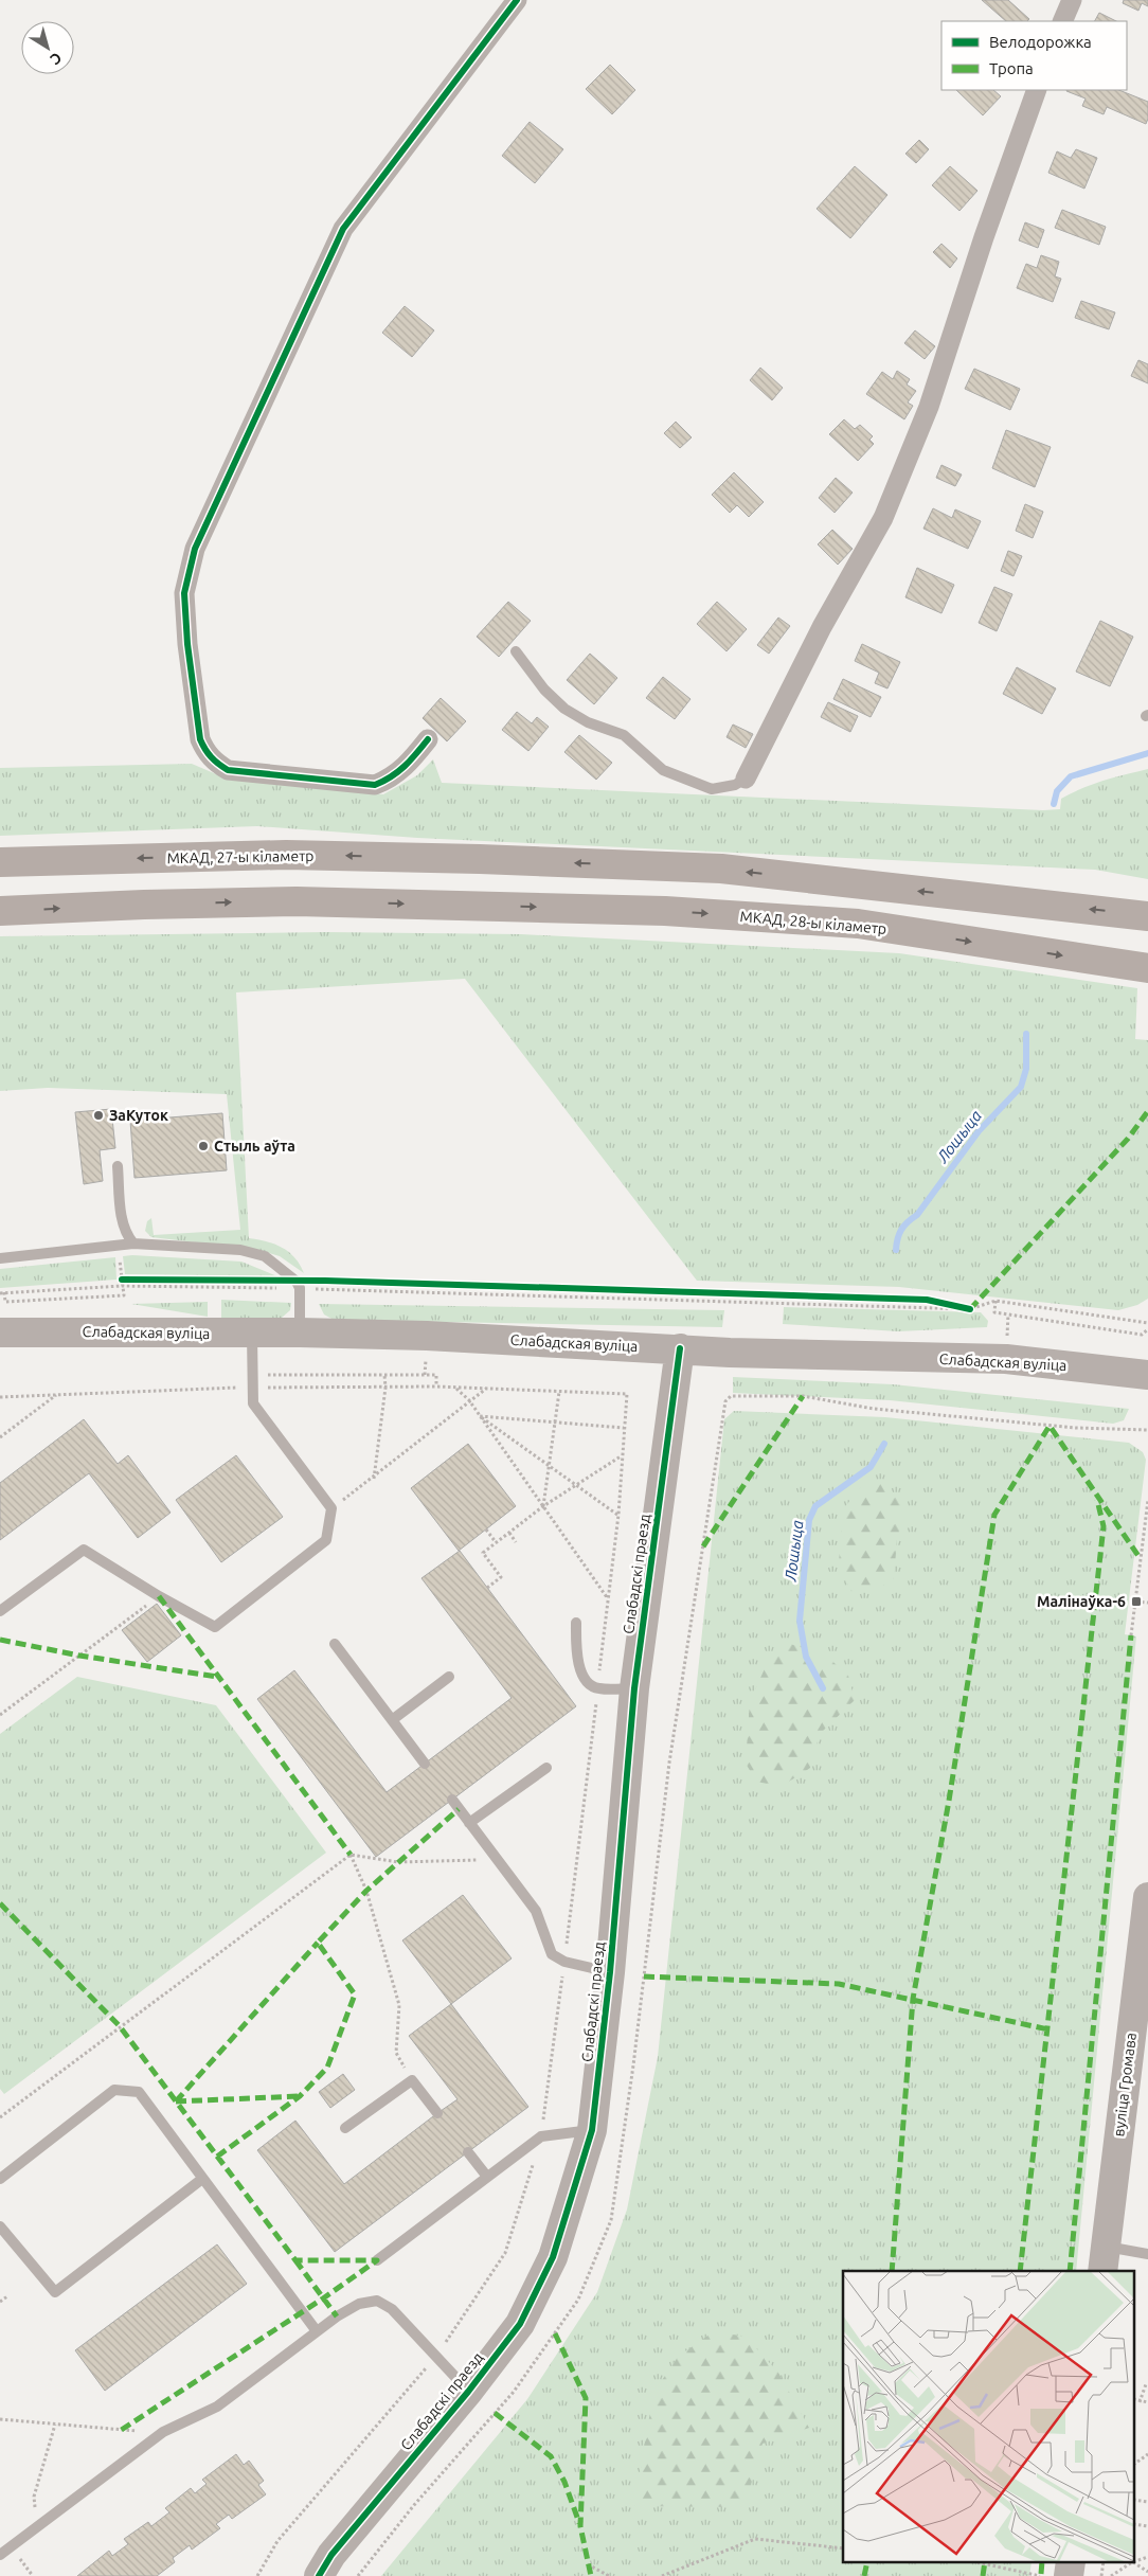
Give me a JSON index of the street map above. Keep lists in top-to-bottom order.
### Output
{
  "streets": {
    "highway": ["МКАД, 27-ы кіламетр", "МКАД, 28-ы кіламетр"],
    "main road": ["Слабадская вуліца", "Слабадскі праезд", "вуліца Громава"]
  },
  "crossings": [
    ["Слабадская вуліца", "Слабадскі праезд"]
  ],
  "one_way": ["МКАД, 27-ы кіламетр", "МКАД, 28-ы кіламетр"],
  "water": ["Лошыца"],
  "places": {
    "other": ["ЗаКуток", "Стыль аўта"],
    "transit": ["Малінаўка-6"]
  },
  "legend": ["Велодорожка", "Тропа"],
  "north": "bottom right"
}
